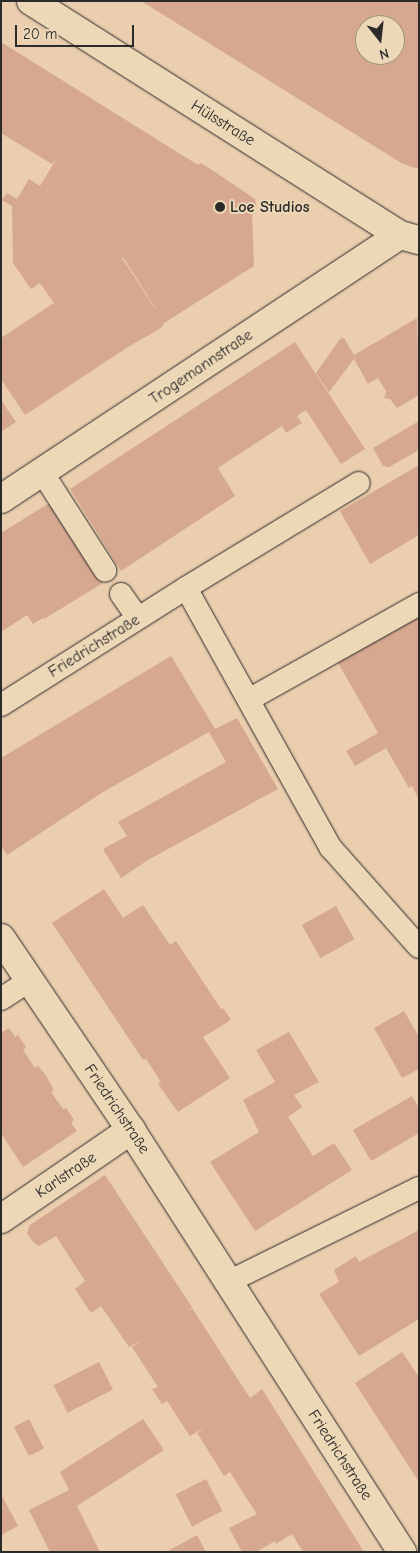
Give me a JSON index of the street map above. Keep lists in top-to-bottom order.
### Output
{
  "streets": {
    "street": [
      "Hülsstraße",
      "Trogemannstraße",
      "Friedrichstraße",
      "Karlstraße"
    ]
  },
  "crossings": [
    ["Hülsstraße", "Trogemannstraße"],
    ["Friedrichstraße", "Karlstraße"]
  ],
  "places": ["Loe Studios"],
  "scale_bar": "20 m",
  "north": "bottom"
}
